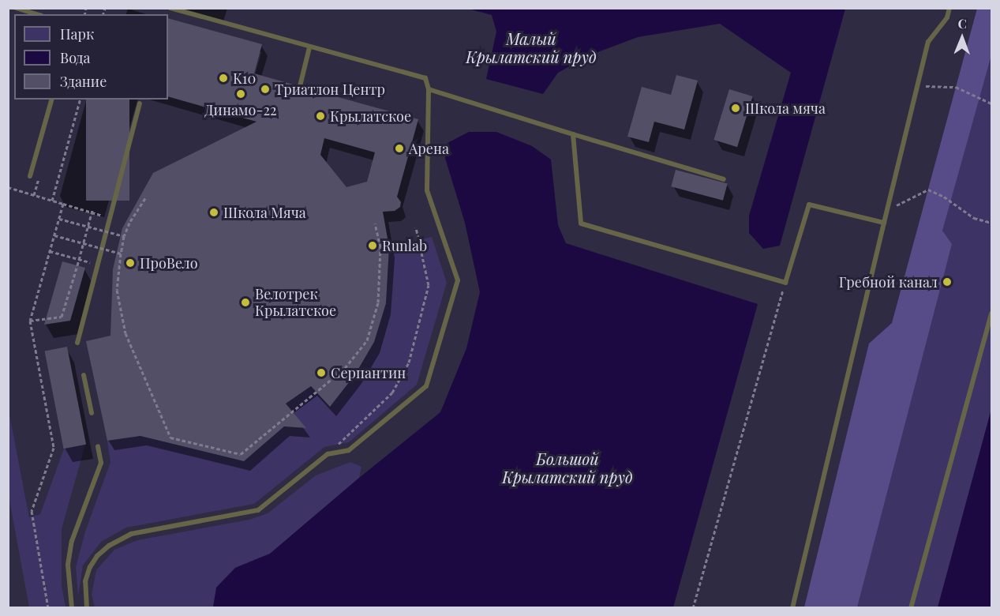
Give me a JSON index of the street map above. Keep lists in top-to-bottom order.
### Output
{
  "water": ["Малый Крылатский пруд", "Большой Крылатский пруд"],
  "places": [
    "K10",
    "Триатлон Центр",
    "Динамо-22",
    "Школа мяча",
    "Крылатское",
    "Арена",
    "Школа Мяча",
    "Runlab",
    "ПроВело",
    "Гребной канал",
    "Велотрек Крылатское",
    "Серпантин"
  ],
  "legend": ["Парк", "Вода", "Здание"],
  "north": "top"
}
